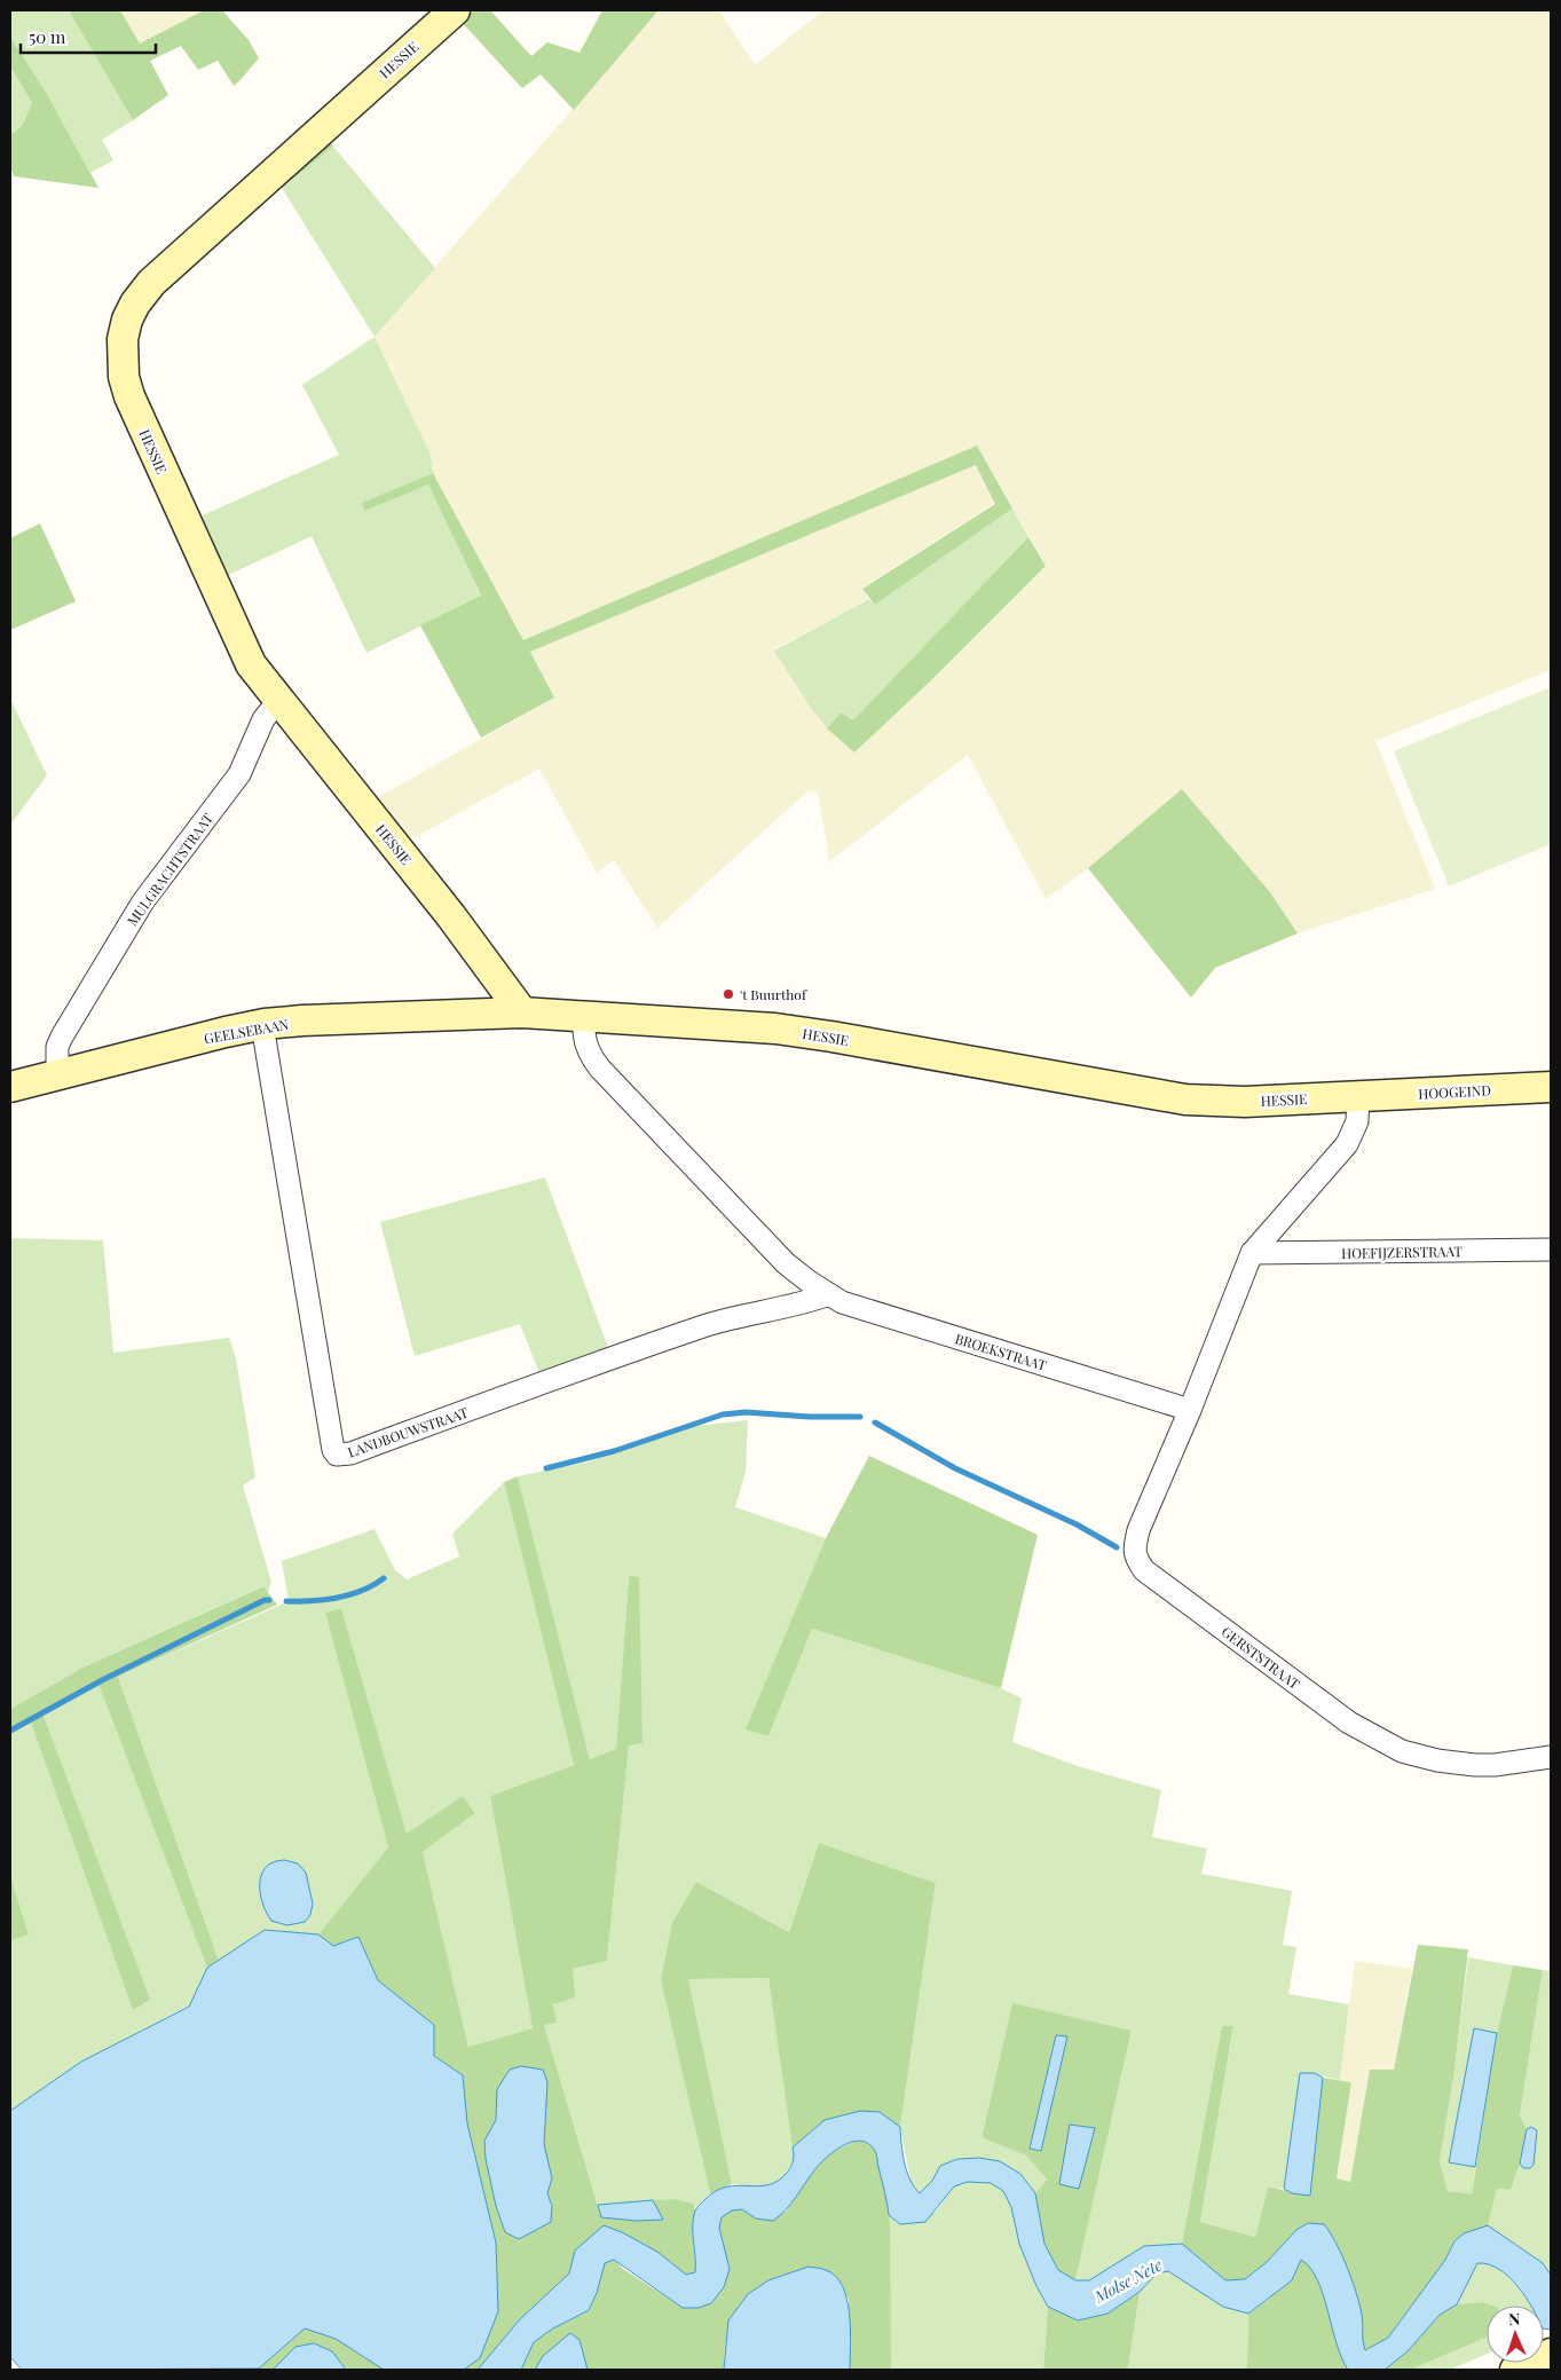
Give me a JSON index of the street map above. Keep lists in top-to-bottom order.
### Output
{
  "streets": {
    "street": [
      "HESSIE",
      "MULGRACHTSTRAAT",
      "GEELSEBAAN",
      "HOOGEIND",
      "HOEFIJZERSTRAAT",
      "BROEKSTRAAT",
      "LANDBOUWSTRAAT",
      "GERSTSTRAAT"
    ]
  },
  "crossings": [
    ["HESSIE", "MULGRACHTSTRAAT"],
    ["HESSIE", "GEELSEBAAN"],
    ["HESSIE", "HOOGEIND"],
    ["HESSIE", "BROEKSTRAAT"],
    ["MULGRACHTSTRAAT", "GEELSEBAAN"],
    ["GEELSEBAAN", "LANDBOUWSTRAAT"],
    ["BROEKSTRAAT", "LANDBOUWSTRAAT"],
    ["BROEKSTRAAT", "GERSTSTRAAT"]
  ],
  "water": ["Molse Nete"],
  "places": ["'t Buurthof"],
  "scale_bar": "50 m",
  "north": "top"
}
